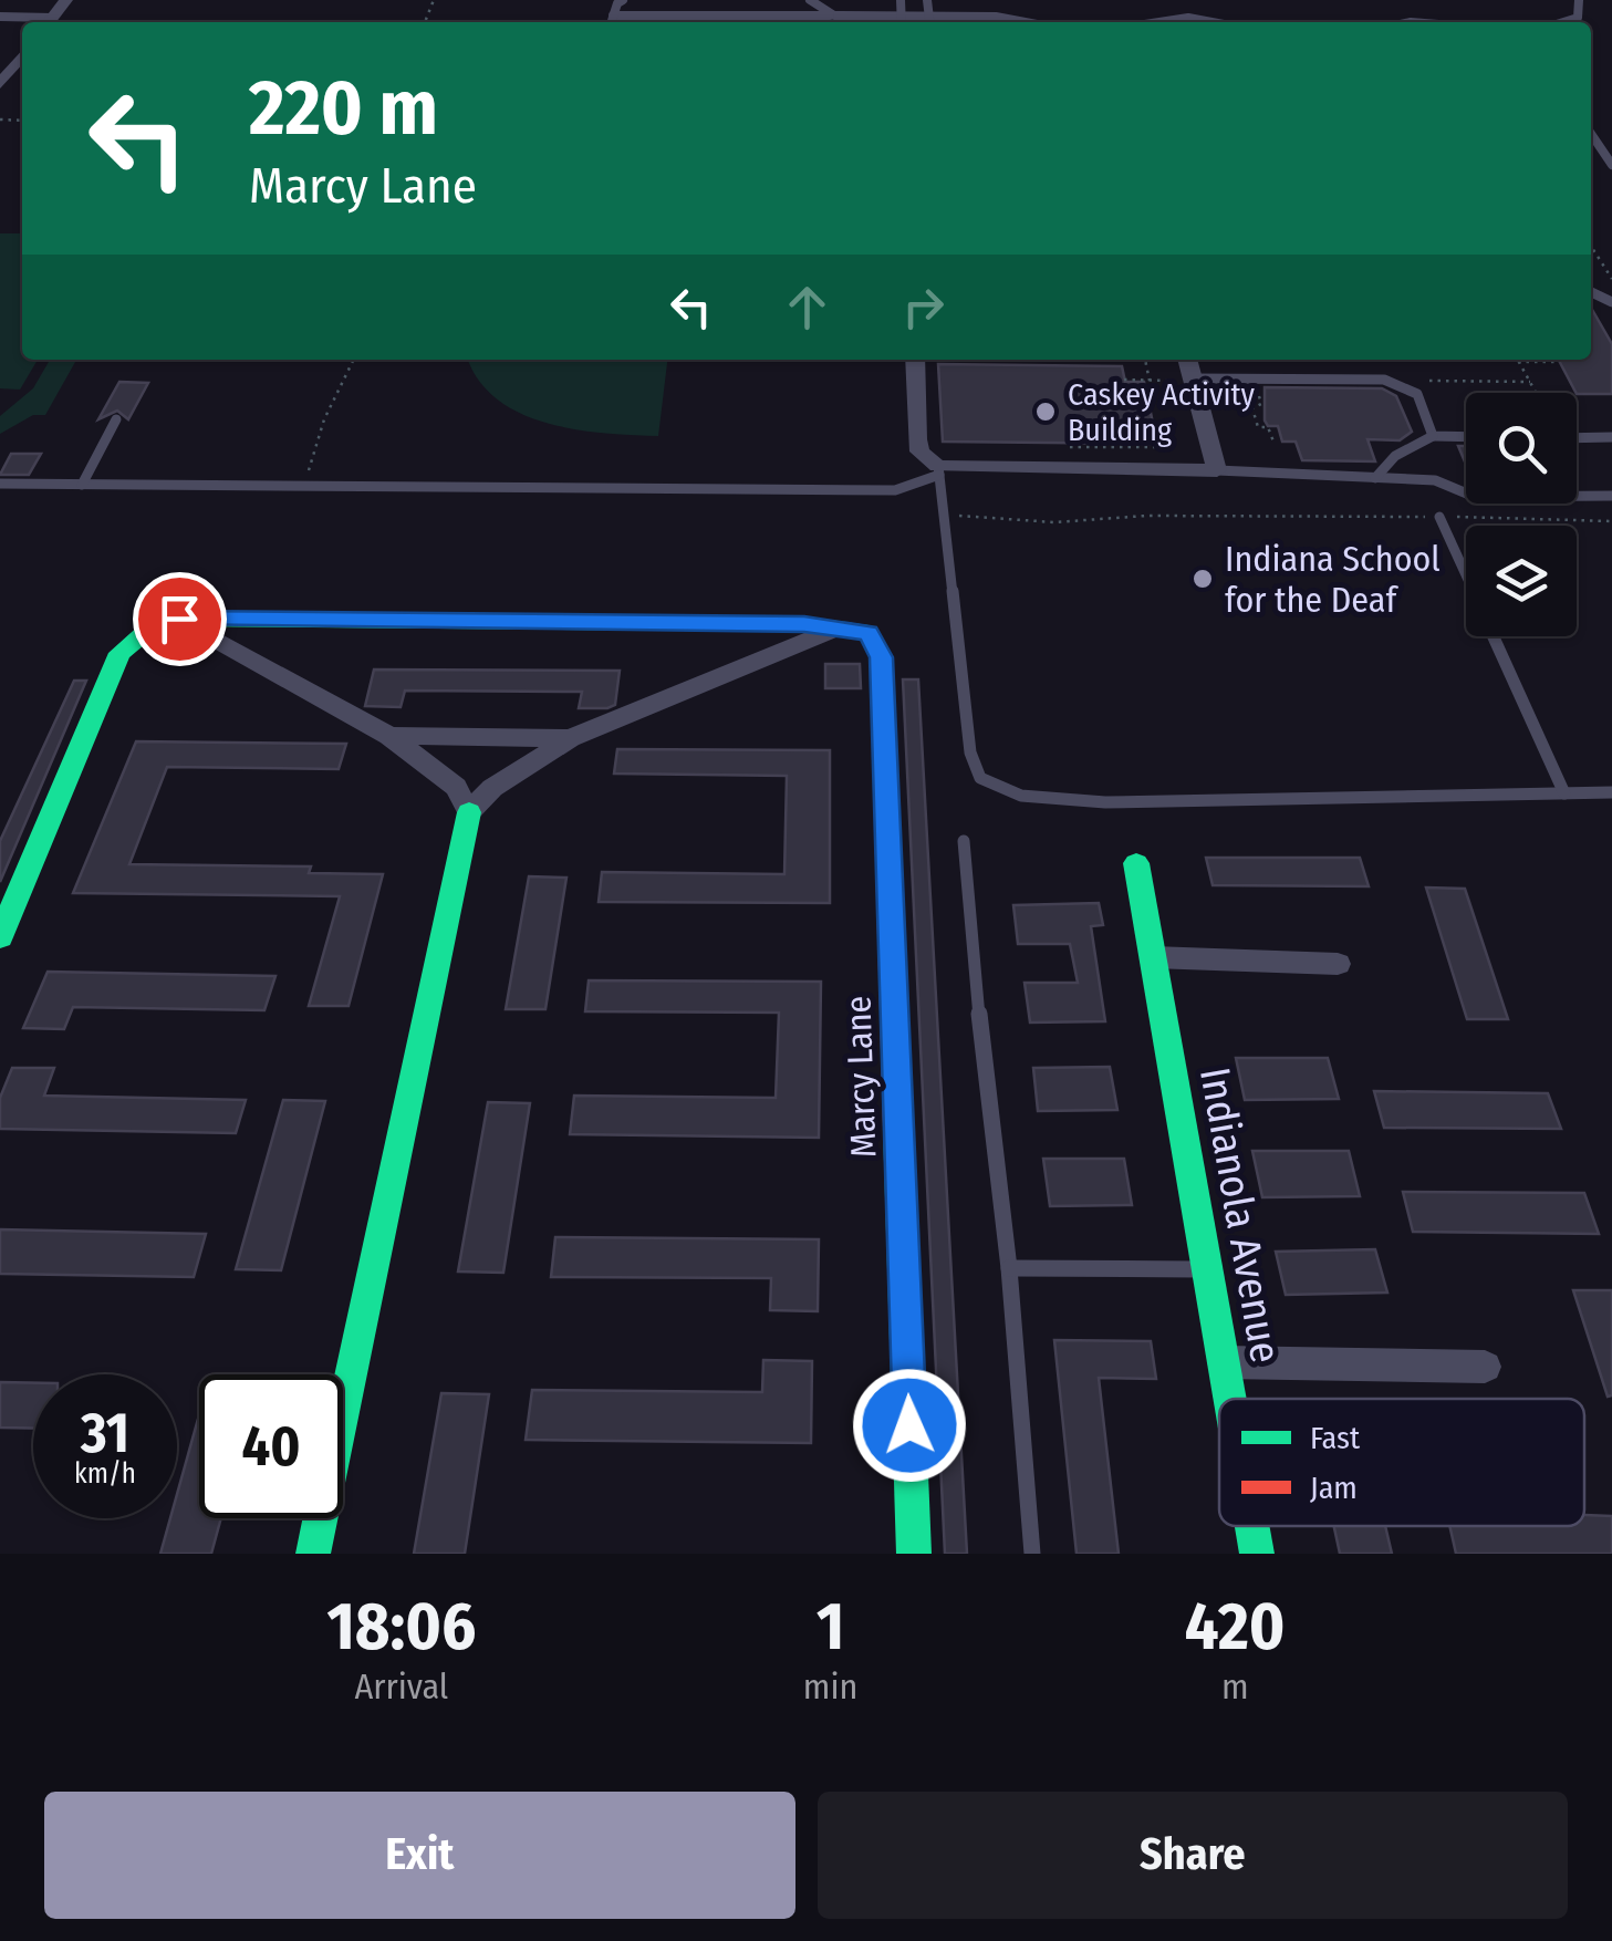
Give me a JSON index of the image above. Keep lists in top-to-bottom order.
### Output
{
  "streets": {
    "street": ["Marcy Lane", "Indianola Avenue"]
  },
  "places": ["Caskey Activity Building", "Indiana School for the Deaf"],
  "legend": ["Fast", "Jam"],
  "page": {
    "turn": ["220 m", "Marcy Lane"],
    "speed": "31 km/h",
    "limit": "40",
    "eta": [
      "18:06",
      "Arrival",
      "1",
      "min",
      "420",
      "m"
    ],
    "buttons": ["Exit", "Share"]
  }
}
